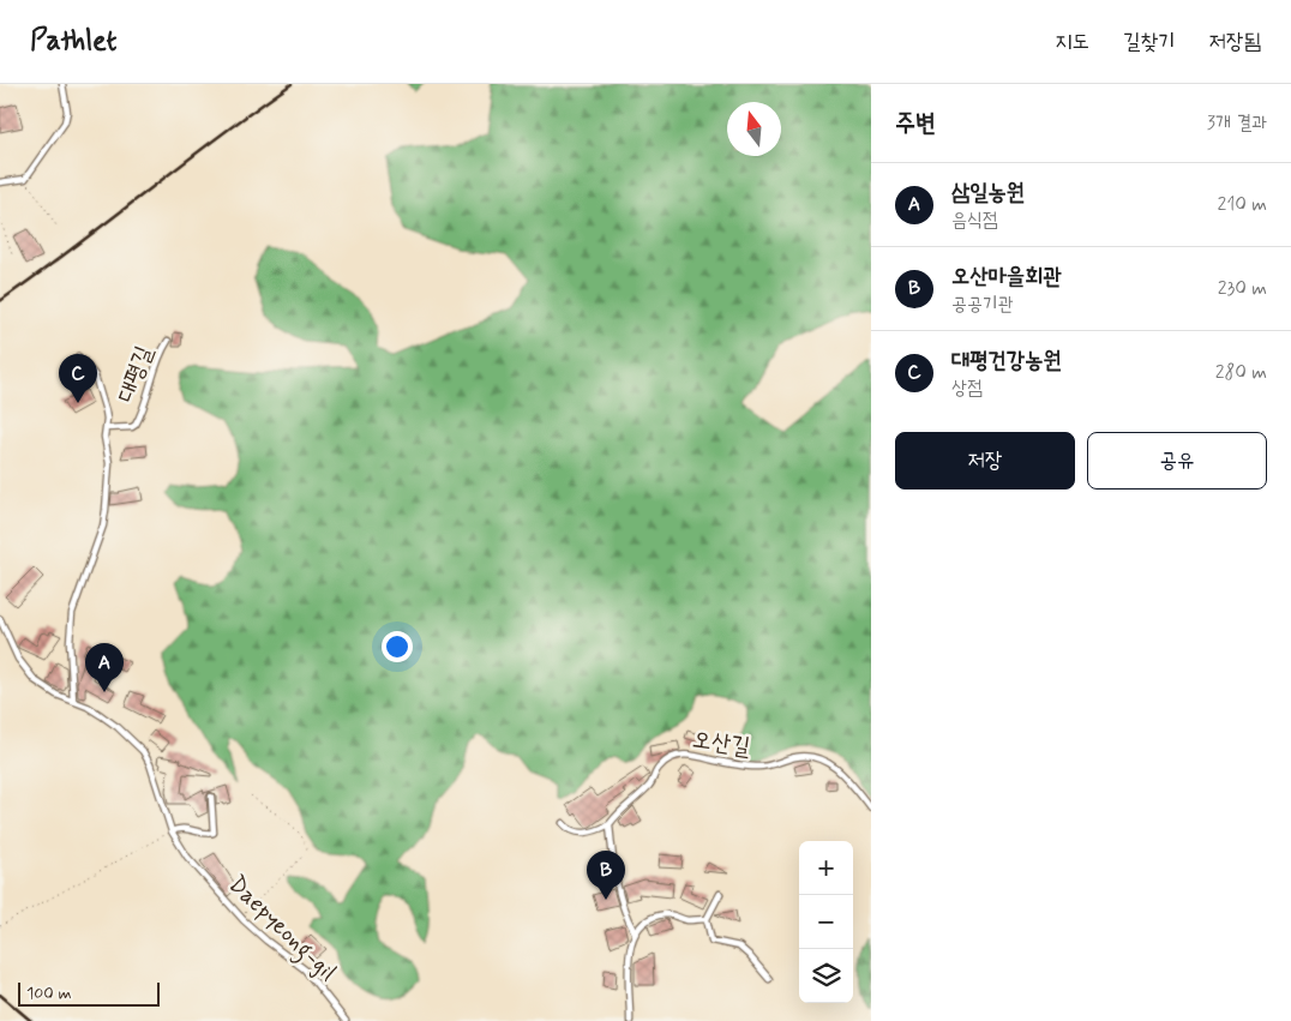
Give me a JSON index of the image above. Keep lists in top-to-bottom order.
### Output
{
  "streets": {
    "lane": ["대평길", "오산길", "Daepyeong-gil"]
  },
  "scale_bar": "100 m",
  "north": "top",
  "page": {
    "header": "Pathlet",
    "nav": ["지도", "길찾기", "저장됨"],
    "heading": ["주변", "3개 결과"],
    "list": [
      {
        "mark": "A",
        "name": "삼일농원",
        "note": "음식점",
        "value": "210 m"
      },
      {
        "mark": "B",
        "name": "오산마을회관",
        "note": "공공기관",
        "value": "230 m"
      },
      {
        "mark": "C",
        "name": "대평건강농원",
        "note": "상점",
        "value": "280 m"
      }
    ],
    "pins": ["C", "A", "B"],
    "buttons": ["저장", "공유"],
    "map_buttons": ["+", "−"],
    "scale": "100 m"
  }
}
